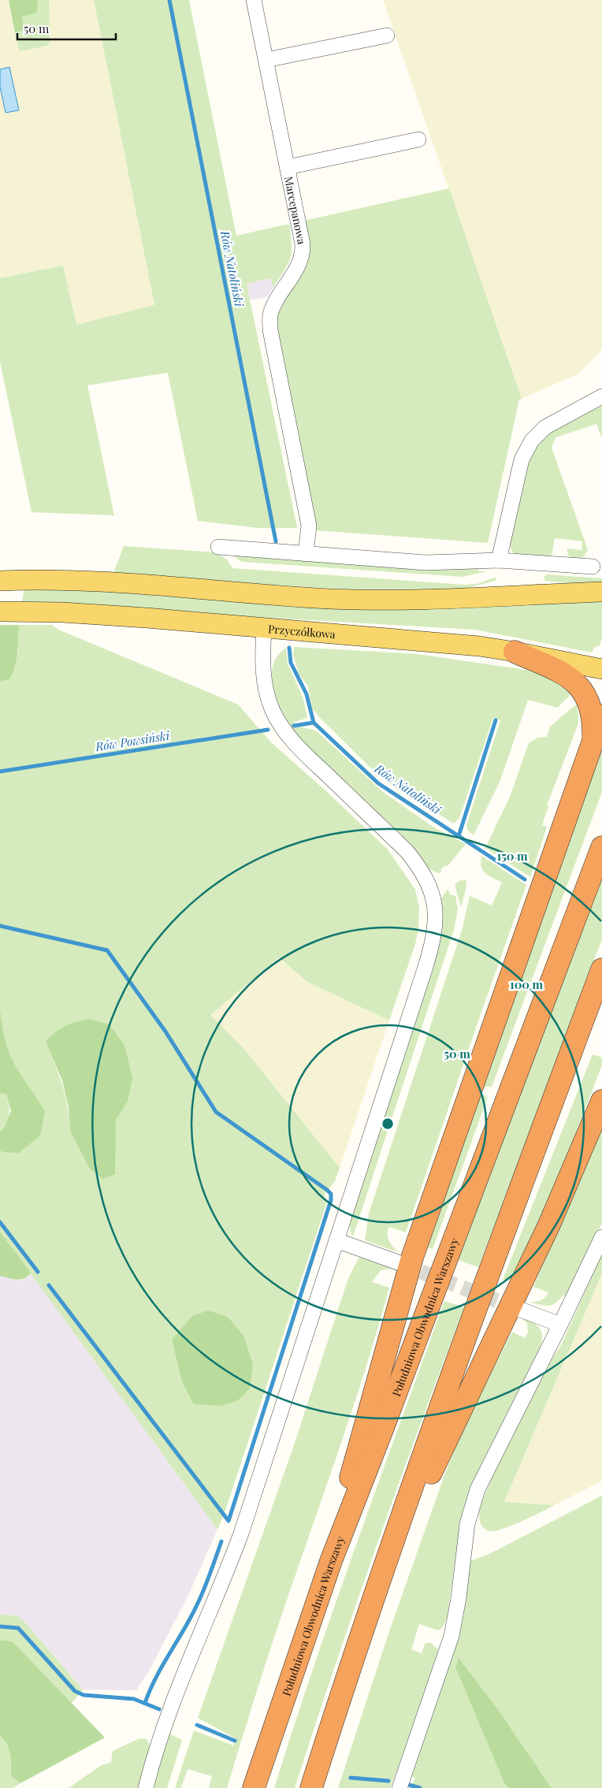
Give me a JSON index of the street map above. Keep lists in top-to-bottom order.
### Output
{
  "streets": {
    "highway": ["Południowa Obwodnica Warszawy"],
    "main road": ["Przyczółkowa"],
    "street": ["Marcepanowa"]
  },
  "water": ["Rów Natoliński", "Rów Powsiński"],
  "scale_bar": "50 m",
  "rings": ["150 m", "100 m", "50 m"]
}
